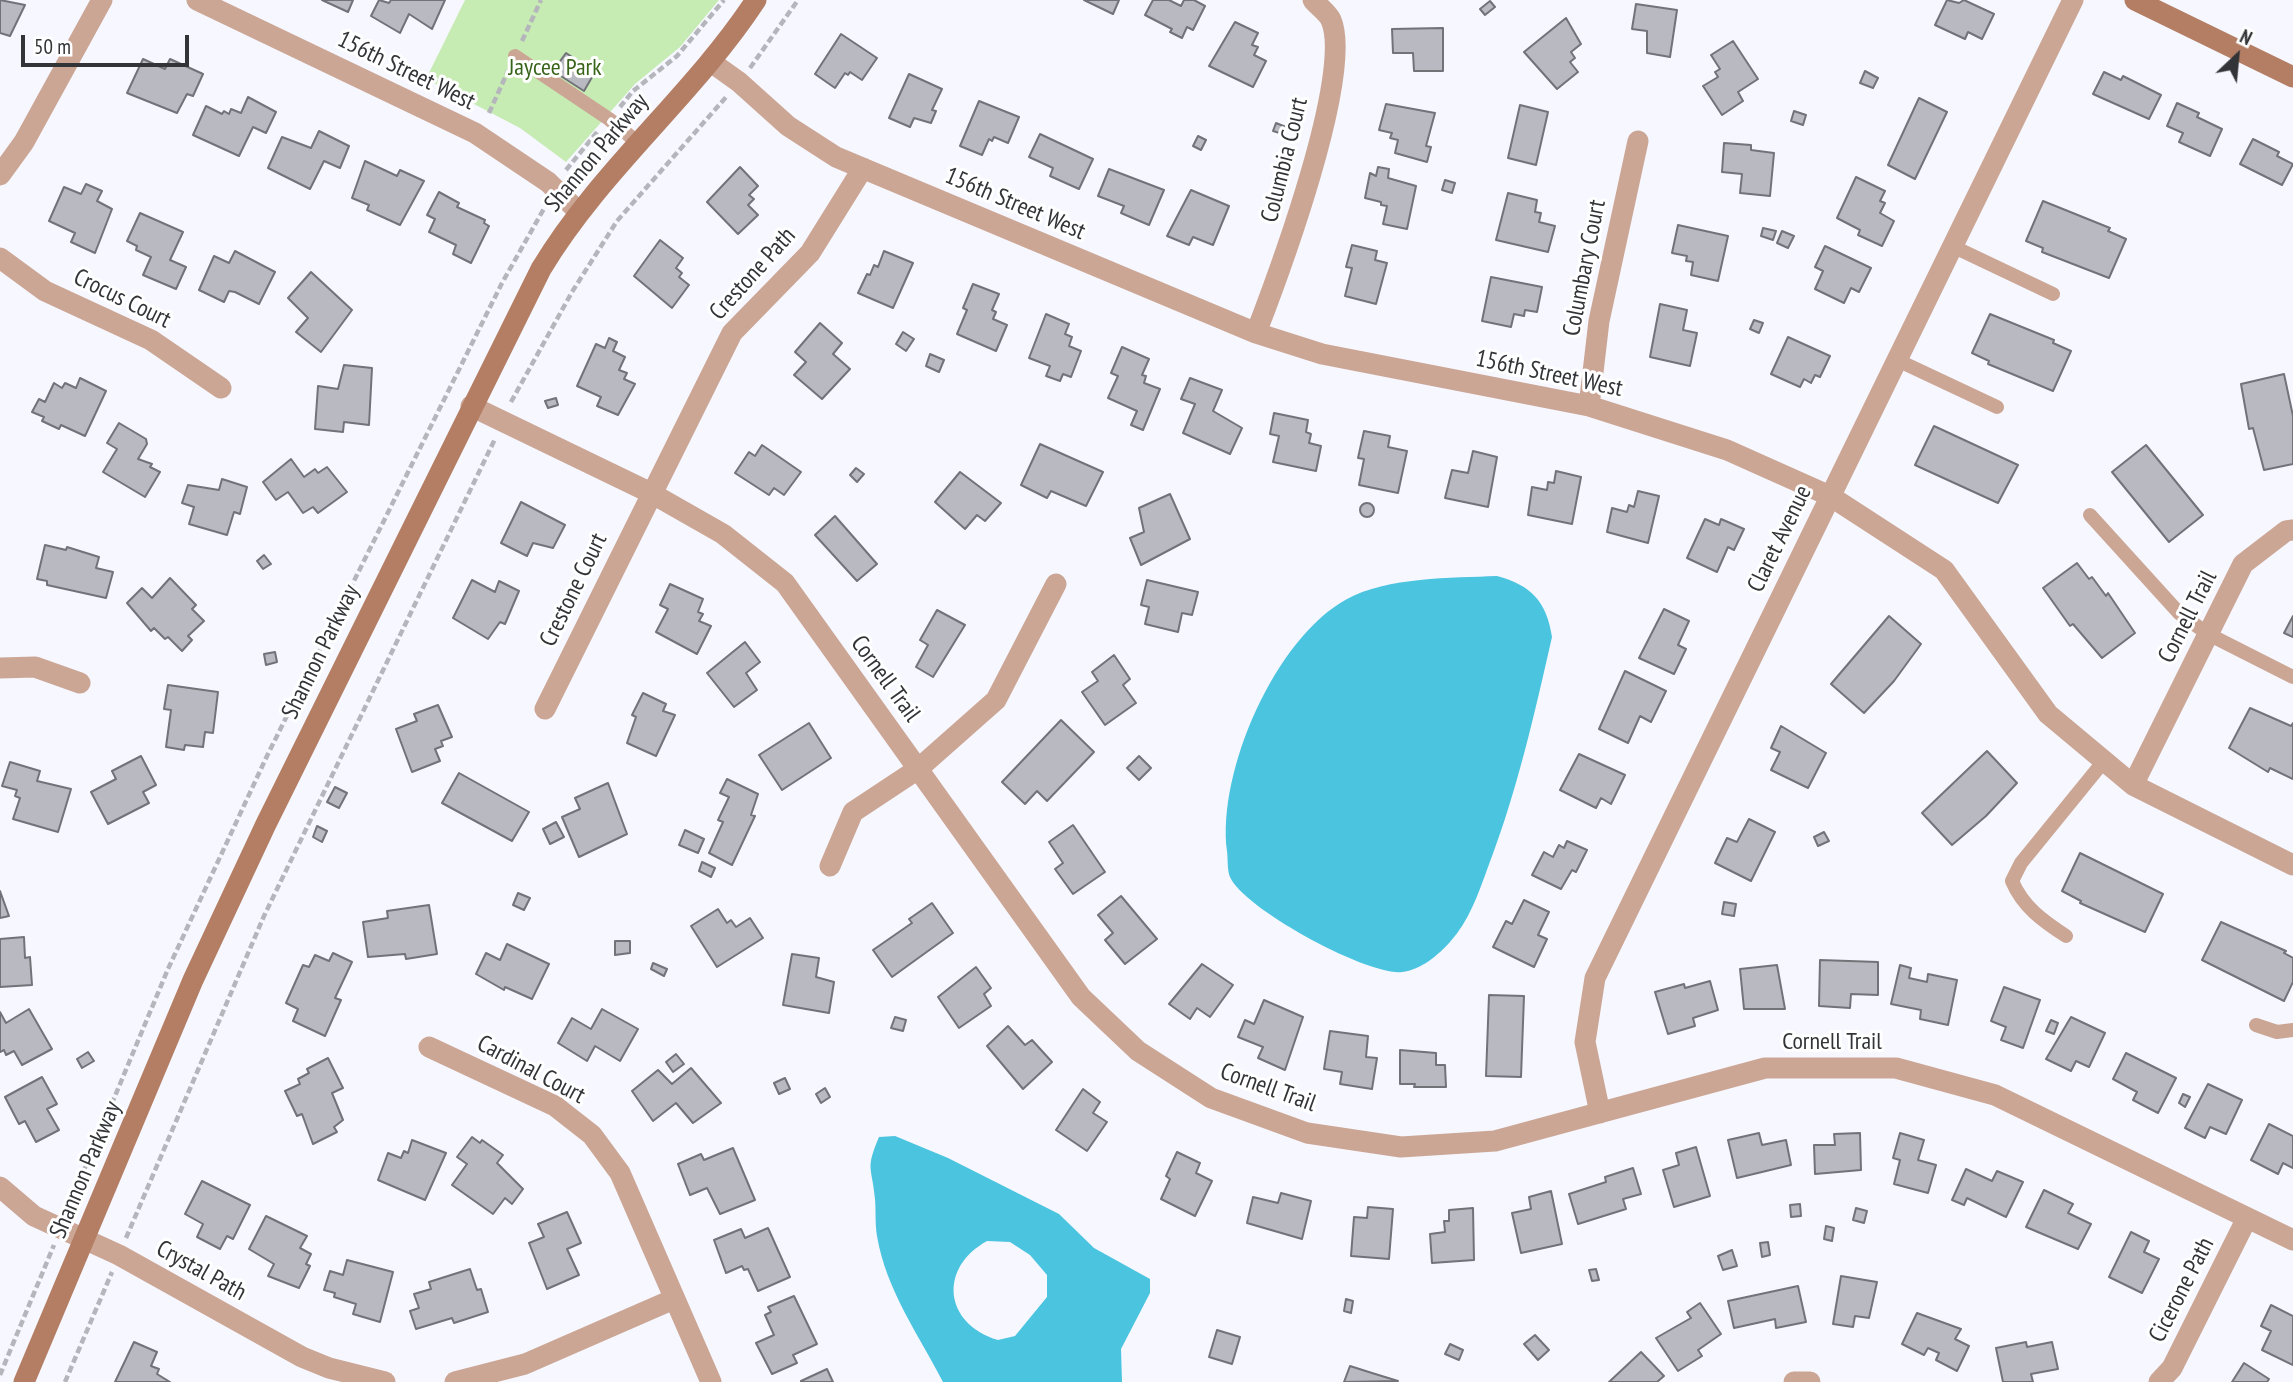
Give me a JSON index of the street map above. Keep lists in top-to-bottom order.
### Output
{
  "streets": {
    "street": [
      "156th Street West",
      "Shannon Parkway",
      "Columbia Court",
      "Columbary Court",
      "Crestone Path",
      "Crocus Court",
      "Claret Avenue",
      "Crestone Court",
      "Cornell Trail",
      "Cardinal Court",
      "Crystal Path",
      "Cicerone Path"
    ]
  },
  "crossings": [
    ["156th Street West", "Shannon Parkway"],
    ["156th Street West", "Columbia Court"],
    ["156th Street West", "Columbary Court"],
    ["156th Street West", "Crestone Path"],
    ["156th Street West", "Claret Avenue"],
    ["156th Street West", "Cornell Trail"],
    ["Shannon Parkway", "Cornell Trail"],
    ["Shannon Parkway", "Crystal Path"],
    ["Crestone Path", "Crestone Court"],
    ["Crestone Path", "Cornell Trail"],
    ["Claret Avenue", "Cornell Trail"],
    ["Crestone Court", "Cornell Trail"],
    ["Cornell Trail", "Cicerone Path"]
  ],
  "parks": ["Jaycee Park"],
  "scale_bar": "50 m",
  "north": "top right"
}
